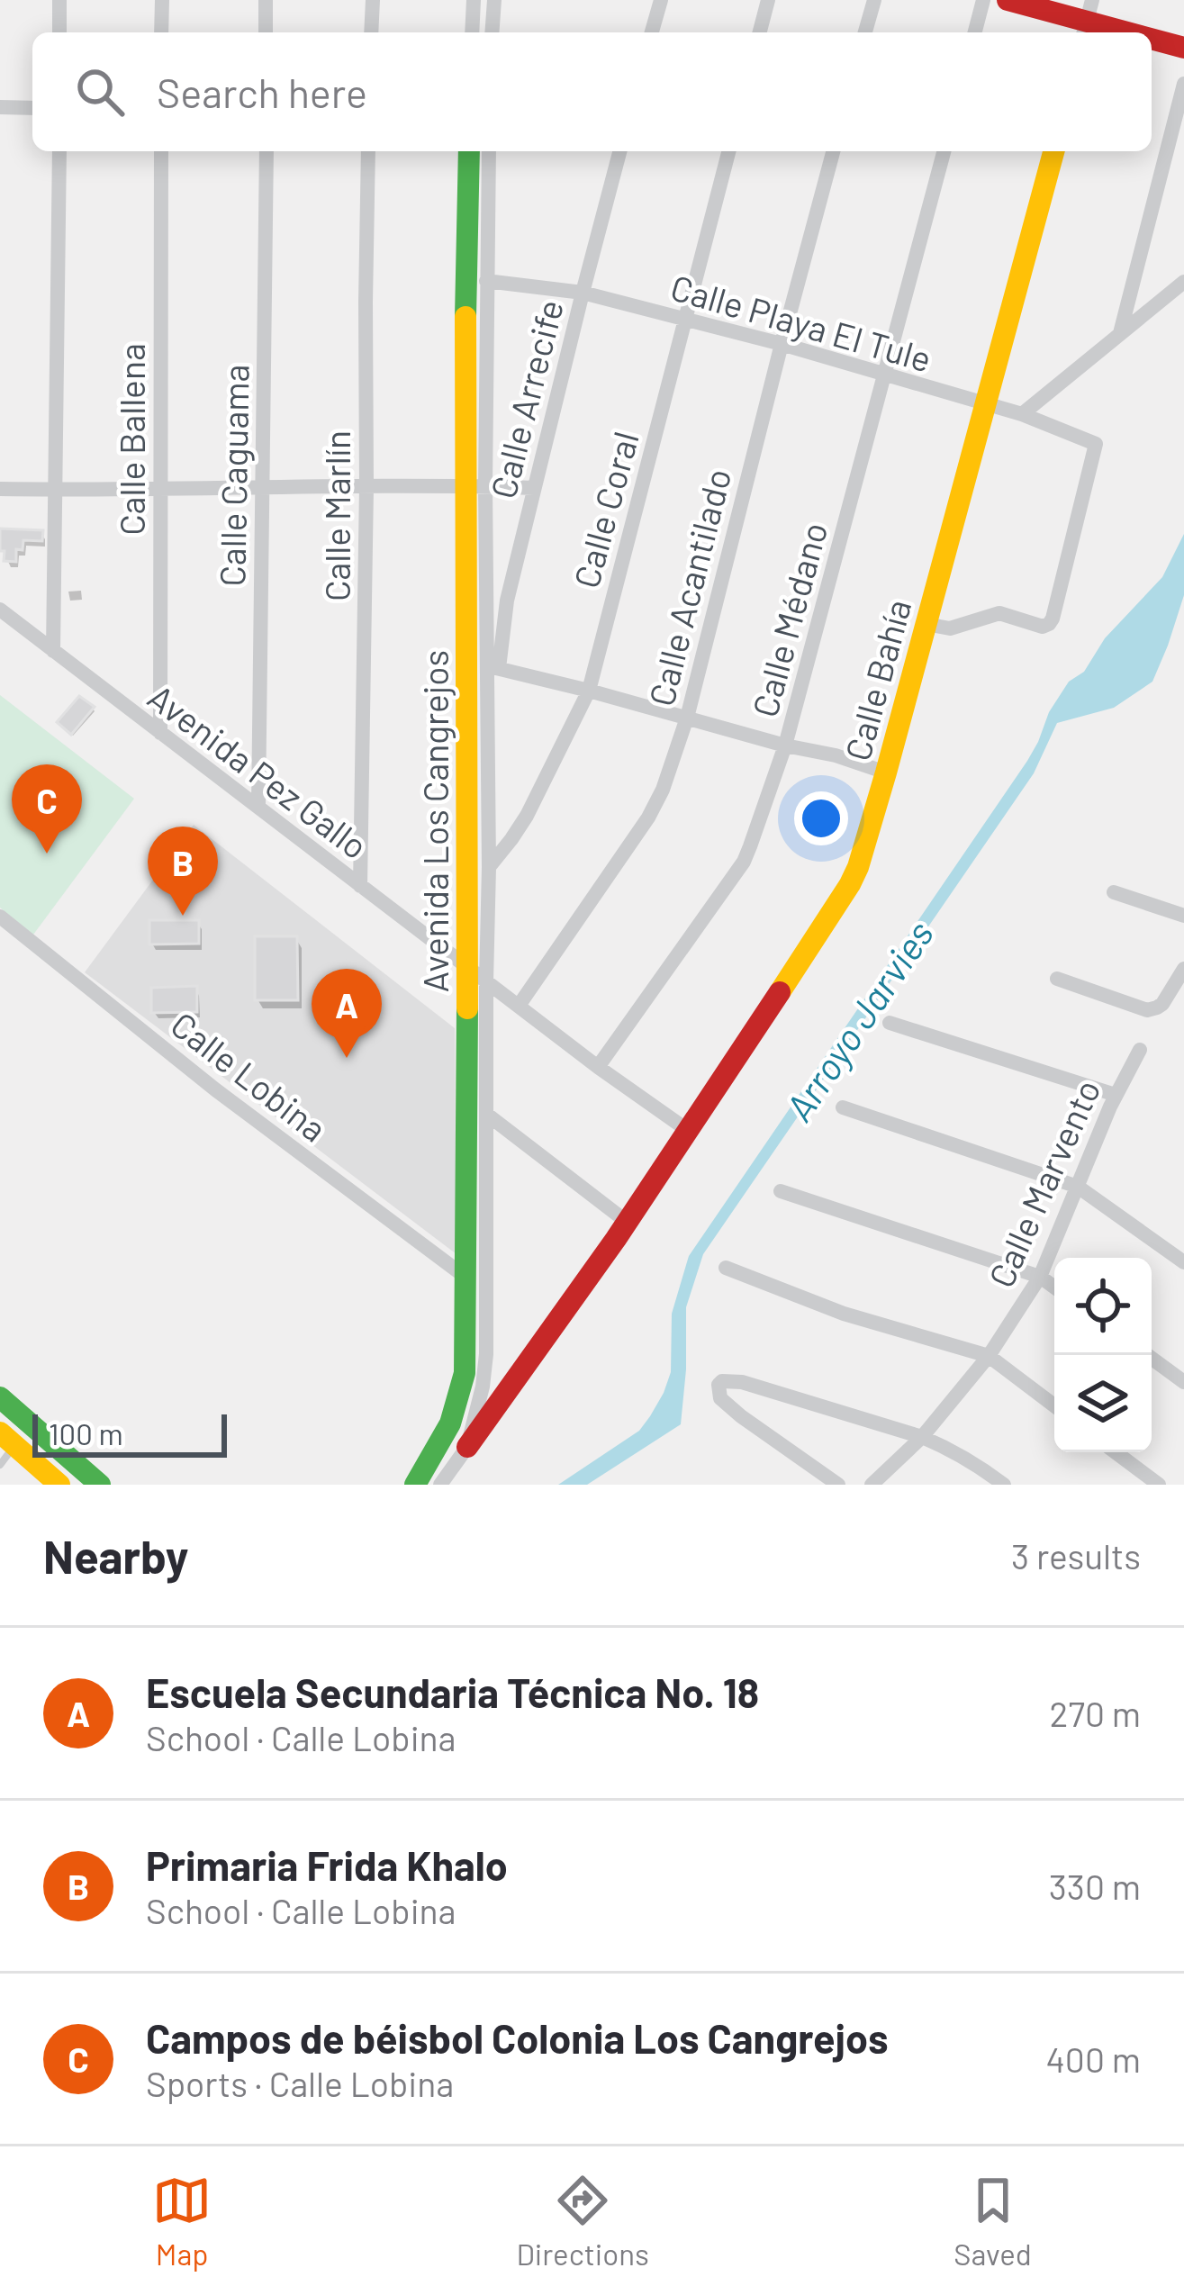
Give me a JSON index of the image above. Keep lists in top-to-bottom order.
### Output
{
  "streets": {
    "main road": ["Calle Bahía", "Avenida Los Cangrejos"],
    "street": [
      "Calle Playa El Tule",
      "Calle Arrecife",
      "Calle Ballena",
      "Calle Caguama",
      "Calle Coral",
      "Calle Marlín",
      "Calle Acantilado",
      "Calle Médano",
      "Avenida Pez Gallo",
      "Calle Lobina",
      "Calle Marvento"
    ]
  },
  "crossings": [
    ["Calle Playa El Tule", "Calle Arrecife"],
    ["Calle Playa El Tule", "Calle Coral"],
    ["Calle Playa El Tule", "Calle Acantilado"],
    ["Calle Playa El Tule", "Calle Médano"],
    ["Calle Playa El Tule", "Calle Bahía"],
    ["Calle Playa El Tule", "Avenida Los Cangrejos"],
    ["Calle Arrecife", "Avenida Los Cangrejos"],
    ["Calle Ballena", "Avenida Pez Gallo"],
    ["Calle Caguama", "Avenida Pez Gallo"],
    ["Calle Coral", "Avenida Los Cangrejos"],
    ["Calle Marlín", "Avenida Pez Gallo"],
    ["Calle Acantilado", "Avenida Pez Gallo"],
    ["Calle Médano", "Avenida Pez Gallo"],
    ["Calle Bahía", "Avenida Pez Gallo"],
    ["Calle Bahía", "Avenida Los Cangrejos"],
    ["Avenida Pez Gallo", "Avenida Los Cangrejos"],
    ["Avenida Los Cangrejos", "Calle Lobina"]
  ],
  "water": ["Arroyo Jarvies"],
  "scale_bar": "100 m",
  "page": {
    "search": "Search here",
    "pins": ["C", "B", "A"],
    "scale": "100 m",
    "heading": ["Nearby", "3 results"],
    "list": [
      {
        "mark": "A",
        "name": "Escuela Secundaria Técnica No. 18",
        "note": "School · Calle Lobina",
        "value": "270 m"
      },
      {
        "mark": "B",
        "name": "Primaria Frida Khalo",
        "note": "School · Calle Lobina",
        "value": "330 m"
      },
      {
        "mark": "C",
        "name": "Campos de béisbol Colonia Los Cangrejos",
        "note": "Sports · Calle Lobina",
        "value": "400 m"
      }
    ],
    "nav": ["Map", "Directions", "Saved"]
  }
}
